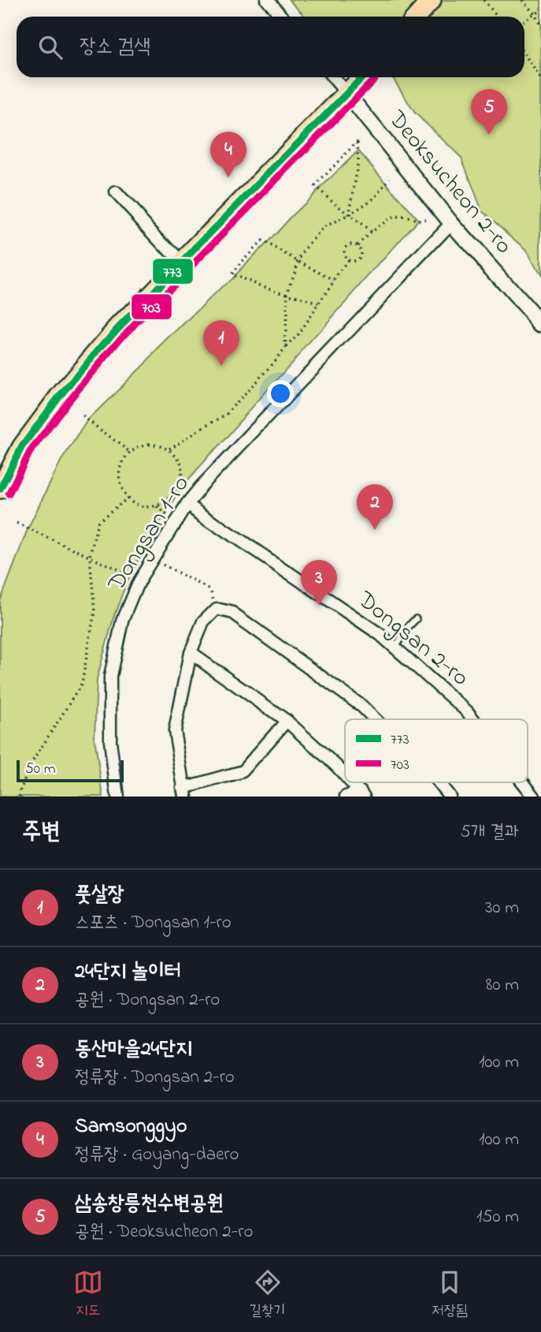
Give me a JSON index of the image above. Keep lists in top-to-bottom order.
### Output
{
  "streets": {
    "street": ["Deoksucheon 2-ro", "Dongsan 1-ro", "Dongsan 2-ro"]
  },
  "crossings": [
    ["Deoksucheon 2-ro", "Dongsan 1-ro"],
    ["Dongsan 1-ro", "Dongsan 2-ro"]
  ],
  "lines": ["transit line 773", "transit line 703"],
  "legend": ["773", "703"],
  "scale_bar": "50 m",
  "page": {
    "search": "장소 검색",
    "pins": [
      "5",
      "4",
      "1",
      "2",
      "3"
    ],
    "scale": "50 m",
    "heading": ["주변", "5개 결과"],
    "list": [
      {
        "mark": "1",
        "name": "풋살장",
        "note": "스포츠 · Dongsan 1-ro",
        "value": "30 m"
      },
      {
        "mark": "2",
        "name": "24단지 놀이터",
        "note": "공원 · Dongsan 2-ro",
        "value": "80 m"
      },
      {
        "mark": "3",
        "name": "동산마을24단지",
        "note": "정류장 · Dongsan 2-ro",
        "value": "100 m"
      },
      {
        "mark": "4",
        "name": "Samsonggyo",
        "note": "정류장 · Goyang-daero",
        "value": "100 m"
      },
      {
        "mark": "5",
        "name": "삼송창릉천수변공원",
        "note": "공원 · Deoksucheon 2-ro",
        "value": "150 m"
      }
    ],
    "nav": ["지도", "길찾기", "저장됨"]
  }
}
